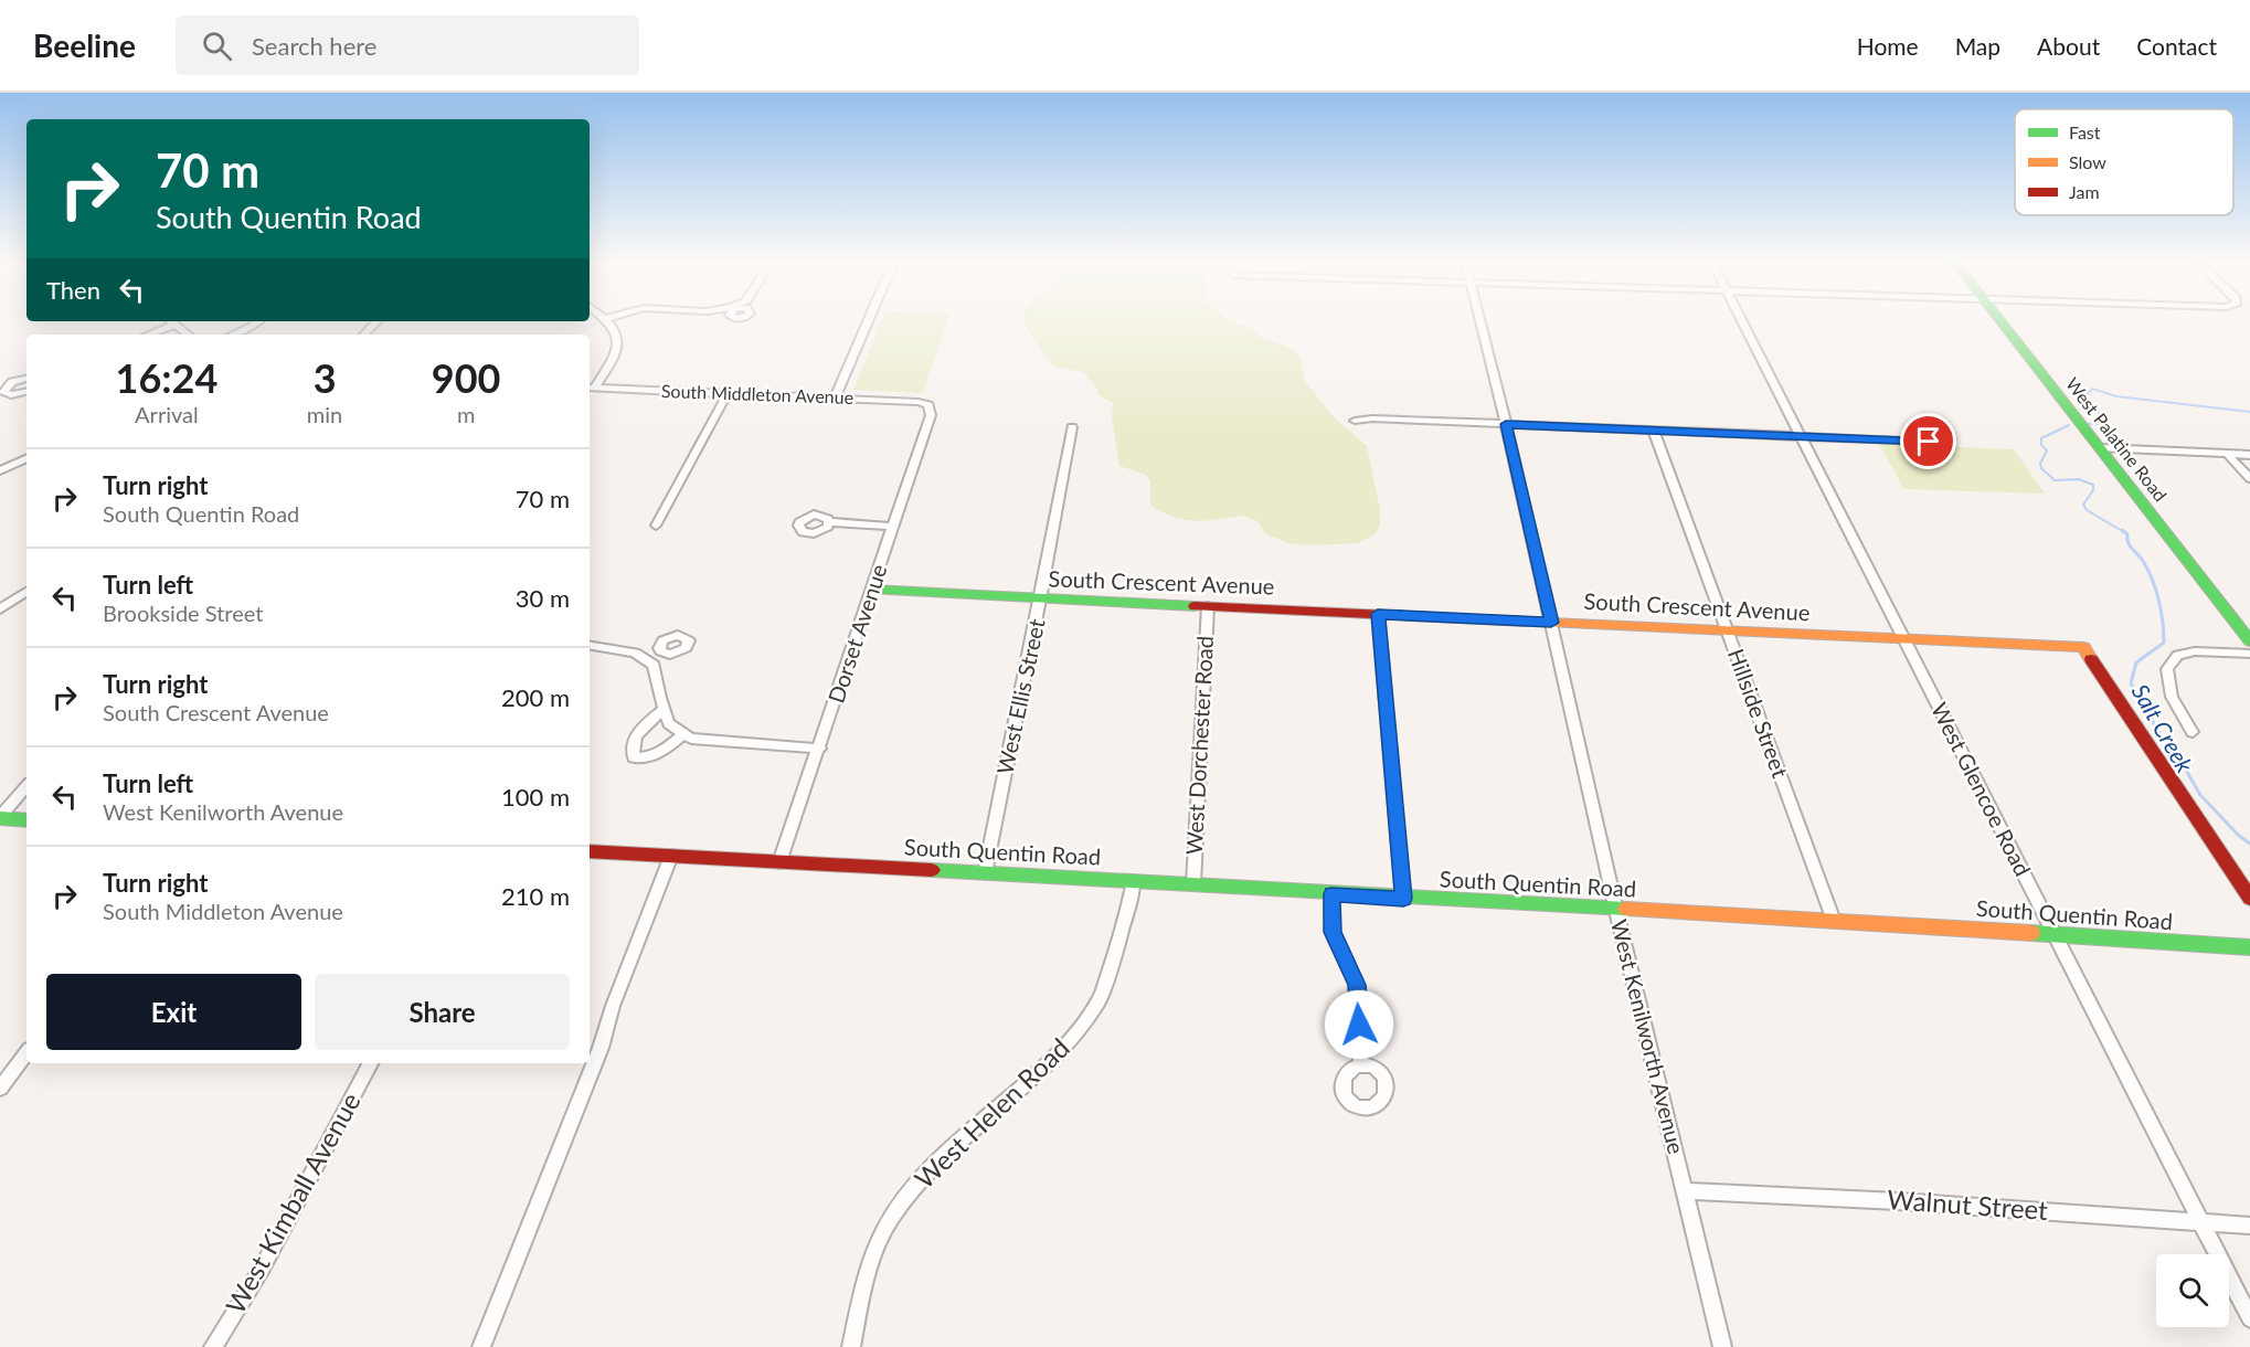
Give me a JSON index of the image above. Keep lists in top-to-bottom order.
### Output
{
  "streets": {
    "main road": ["West Palatine Road", "South Crescent Avenue", "South Quentin Road"],
    "street": [
      "South Middleton Avenue",
      "Dorset Avenue",
      "West Ellis Street",
      "Hillside Street",
      "West Dorchester Road",
      "West Glencoe Road",
      "West Kenilworth Avenue",
      "West Helen Road",
      "West Kimball Avenue",
      "Walnut Street"
    ]
  },
  "crossings": [
    ["South Middleton Avenue", "Dorset Avenue"],
    ["South Crescent Avenue", "Dorset Avenue"],
    ["South Crescent Avenue", "West Ellis Street"],
    ["South Crescent Avenue", "Hillside Street"],
    ["South Crescent Avenue", "West Dorchester Road"],
    ["South Crescent Avenue", "West Glencoe Road"],
    ["South Crescent Avenue", "West Kenilworth Avenue"],
    ["Dorset Avenue", "South Quentin Road"],
    ["West Ellis Street", "South Quentin Road"],
    ["Hillside Street", "South Quentin Road"],
    ["West Dorchester Road", "South Quentin Road"],
    ["West Glencoe Road", "South Quentin Road"],
    ["West Glencoe Road", "Walnut Street"],
    ["South Quentin Road", "West Kenilworth Avenue"],
    ["South Quentin Road", "West Helen Road"],
    ["West Kenilworth Avenue", "Walnut Street"]
  ],
  "water": ["Salt Creek"],
  "legend": ["Fast", "Slow", "Jam"],
  "page": {
    "header": "Beeline",
    "search": "Search here",
    "nav": [
      "Home",
      "Map",
      "About",
      "Contact"
    ],
    "turn": ["70 m", "South Quentin Road"],
    "then": "Then",
    "eta": [
      "16:24",
      "Arrival",
      "3",
      "min",
      "900",
      "m"
    ],
    "list": [
      {
        "name": "Turn right",
        "note": "South Quentin Road",
        "value": "70 m"
      },
      {
        "name": "Turn left",
        "note": "Brookside Street",
        "value": "30 m"
      },
      {
        "name": "Turn right",
        "note": "South Crescent Avenue",
        "value": "200 m"
      },
      {
        "name": "Turn left",
        "note": "West Kenilworth Avenue",
        "value": "100 m"
      },
      {
        "name": "Turn right",
        "note": "South Middleton Avenue",
        "value": "210 m"
      }
    ],
    "buttons": ["Exit", "Share"]
  }
}
